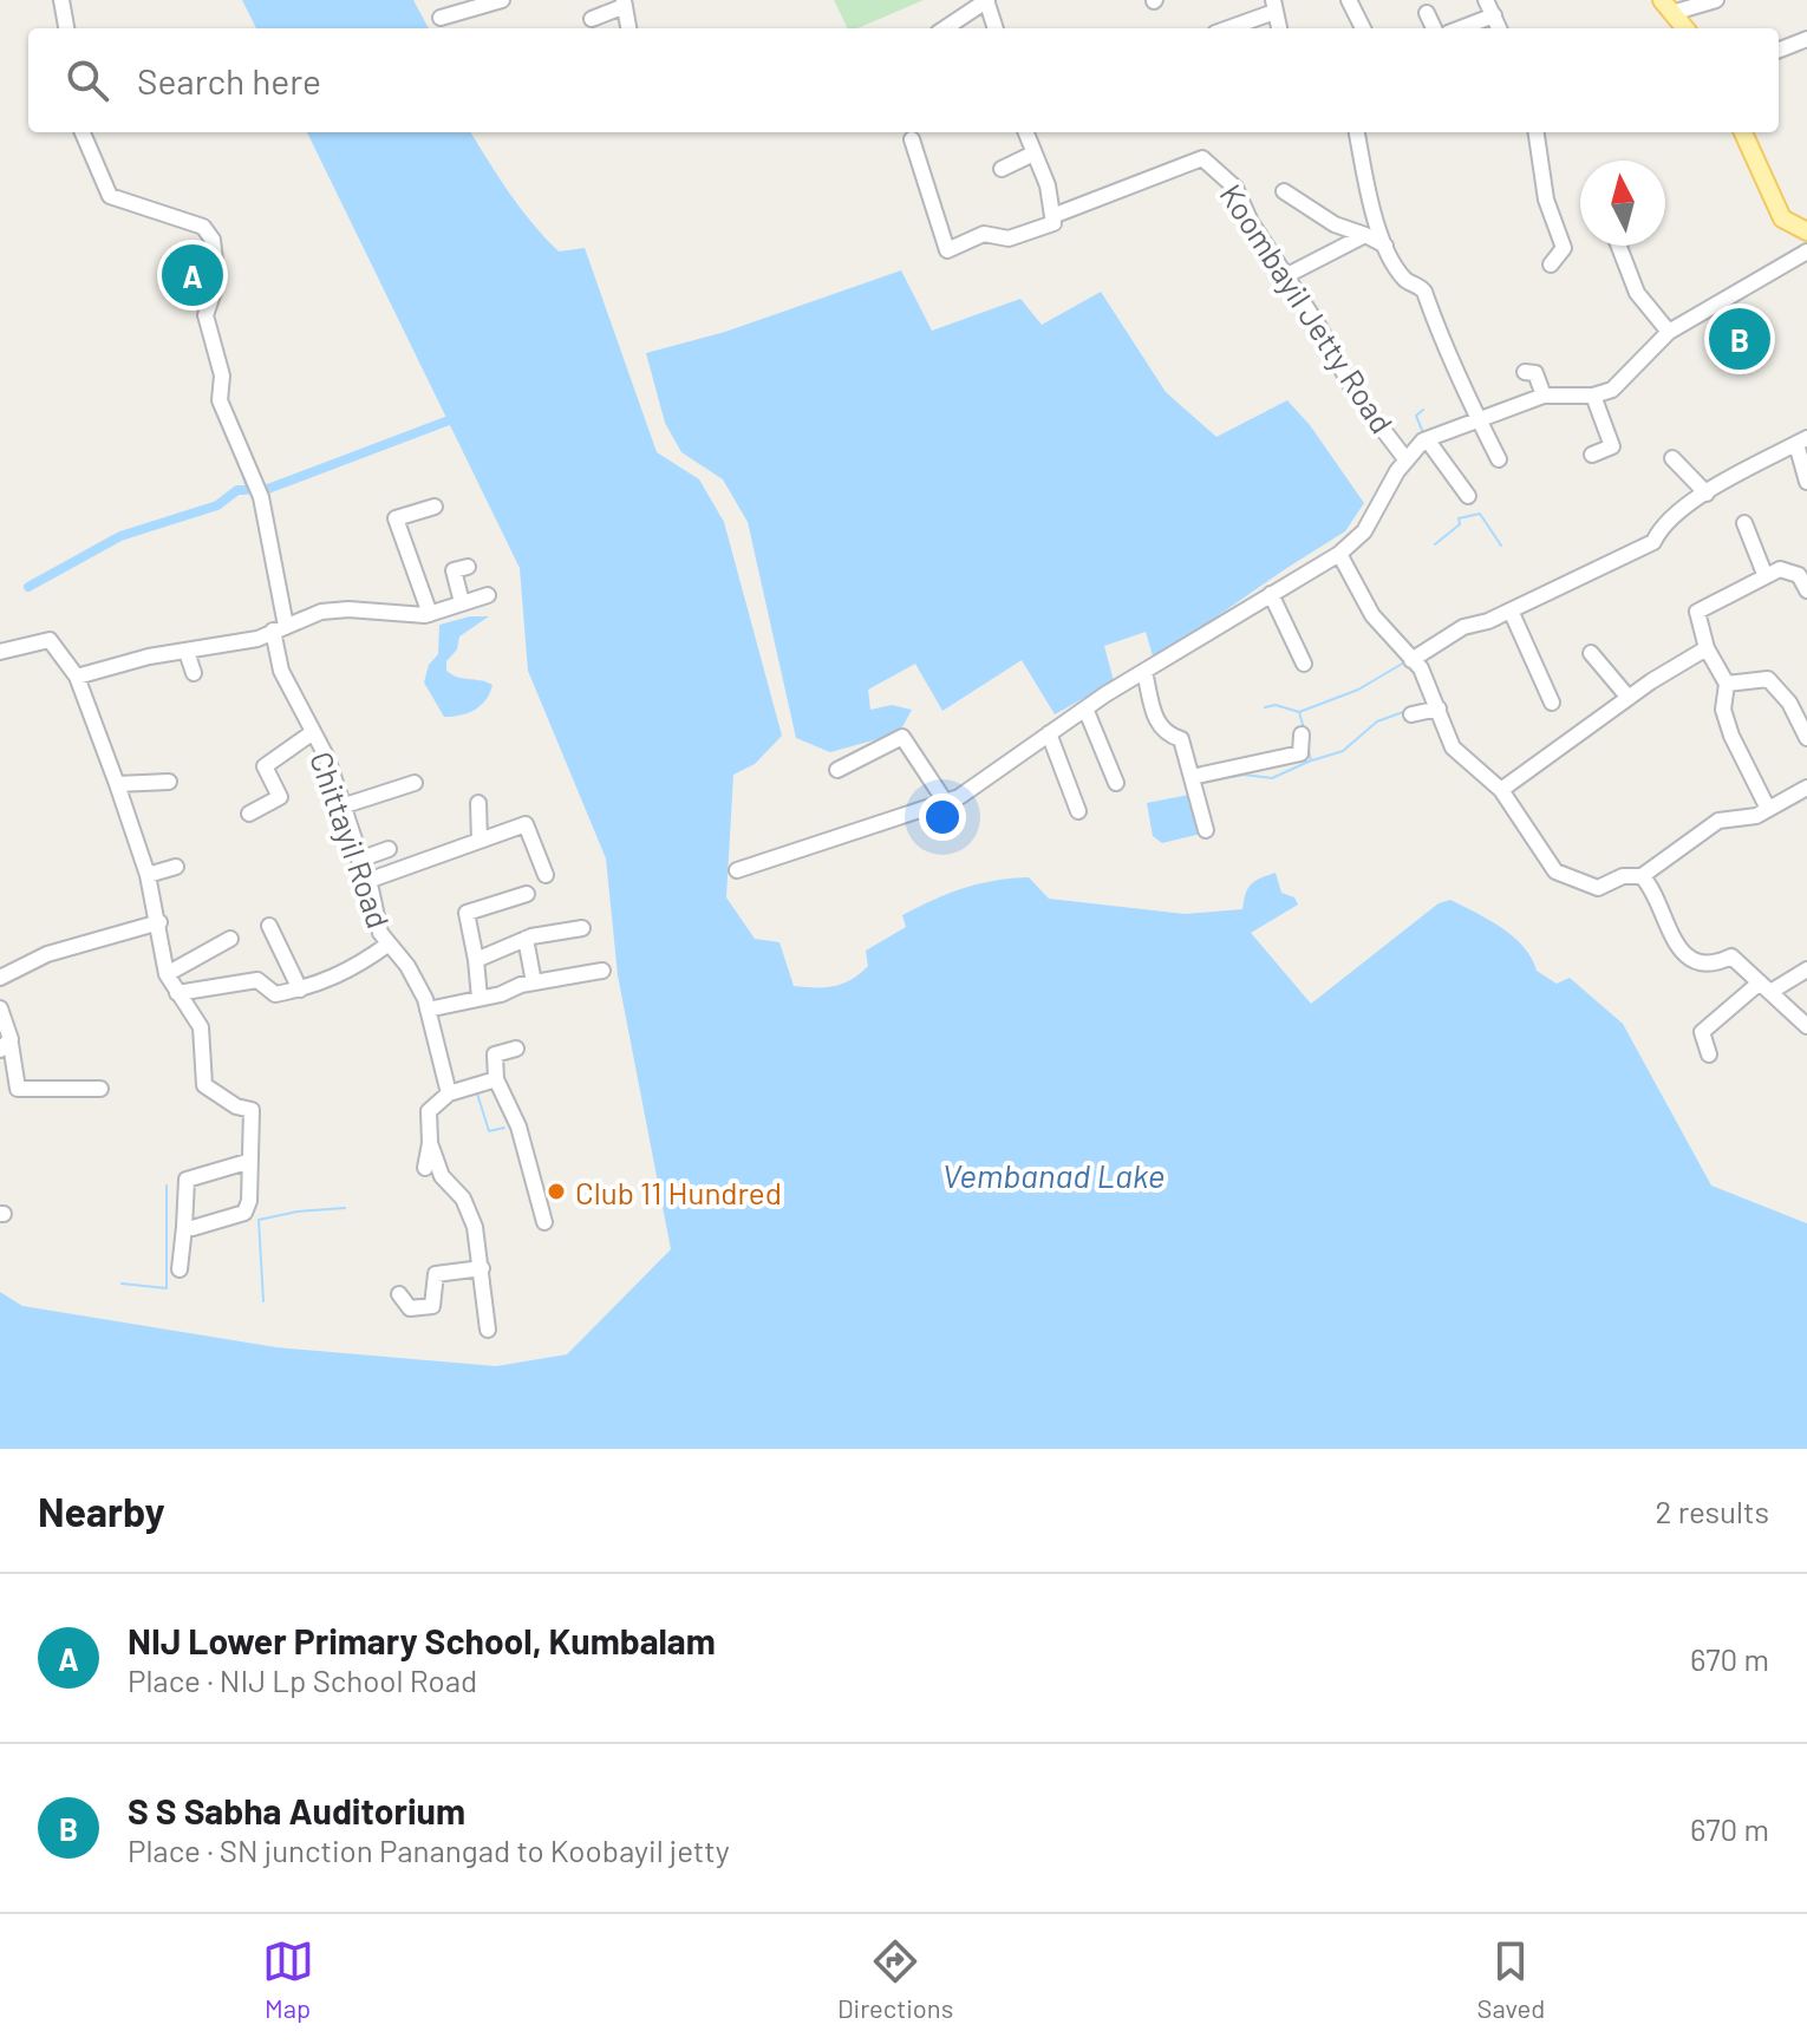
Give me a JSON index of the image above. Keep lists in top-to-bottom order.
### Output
{
  "streets": {
    "street": ["Koombayil Jetty Road", "Chittayil Road"]
  },
  "water": ["Vembanad Lake"],
  "places": ["Club 11 Hundred"],
  "north": "top",
  "page": {
    "search": "Search here",
    "pins": ["A", "B"],
    "heading": ["Nearby", "2 results"],
    "list": [
      {
        "mark": "A",
        "name": "NIJ Lower Primary School, Kumbalam",
        "note": "Place · NIJ Lp School Road",
        "value": "670 m"
      },
      {
        "mark": "B",
        "name": "S S Sabha Auditorium",
        "note": "Place · SN junction Panangad to Koobayil jetty",
        "value": "670 m"
      }
    ],
    "nav": ["Map", "Directions", "Saved"]
  }
}
